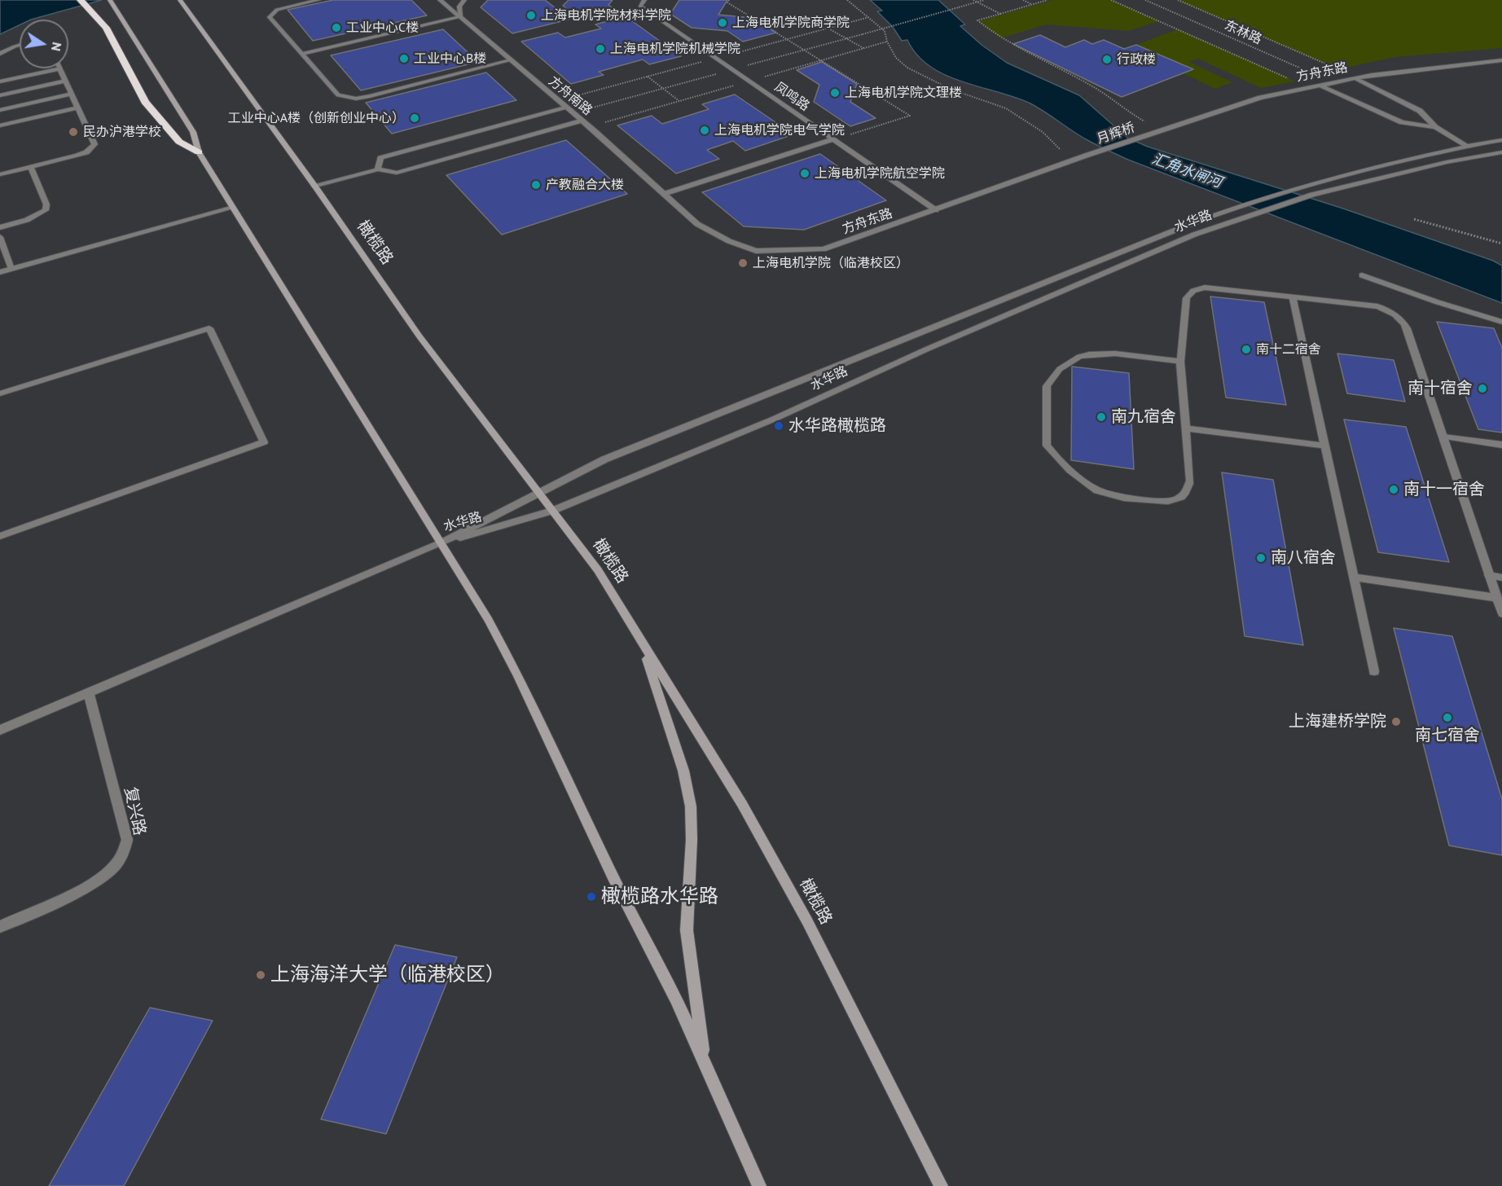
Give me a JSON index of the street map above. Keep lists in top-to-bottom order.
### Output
{
  "streets": {
    "main road": ["橄榄路"],
    "street": [
      "方舟东路",
      "方舟南路",
      "凤鸣路",
      "月辉桥",
      "水华路",
      "复兴路"
    ],
    "path": ["东林路"]
  },
  "crossings": [
    ["东林路", "方舟东路"],
    ["方舟东路", "方舟南路"],
    ["方舟东路", "凤鸣路"],
    ["方舟东路", "月辉桥"],
    ["水华路", "橄榄路"]
  ],
  "water": ["汇角水闸河"],
  "places": [
    "上海电机学院材料学院",
    "上海电机学院商学院",
    "工业中心C楼",
    "上海电机学院机械学院",
    "工业中心B楼",
    "行政楼",
    "上海电机学院文理楼",
    "工业中心A楼（创新创业中心）",
    "上海电机学院电气学院",
    "民办沪港学校",
    "上海电机学院航空学院",
    "产教融合大楼",
    "上海电机学院（临港校区）",
    "南十二宿舍",
    "南十宿舍",
    "南九宿舍",
    "水华路橄榄路",
    "南十一宿舍",
    "南八宿舍",
    "南七宿舍",
    "上海建桥学院",
    "橄榄路水华路",
    "上海海洋大学（临港校区）"
  ],
  "north": "right"
}
